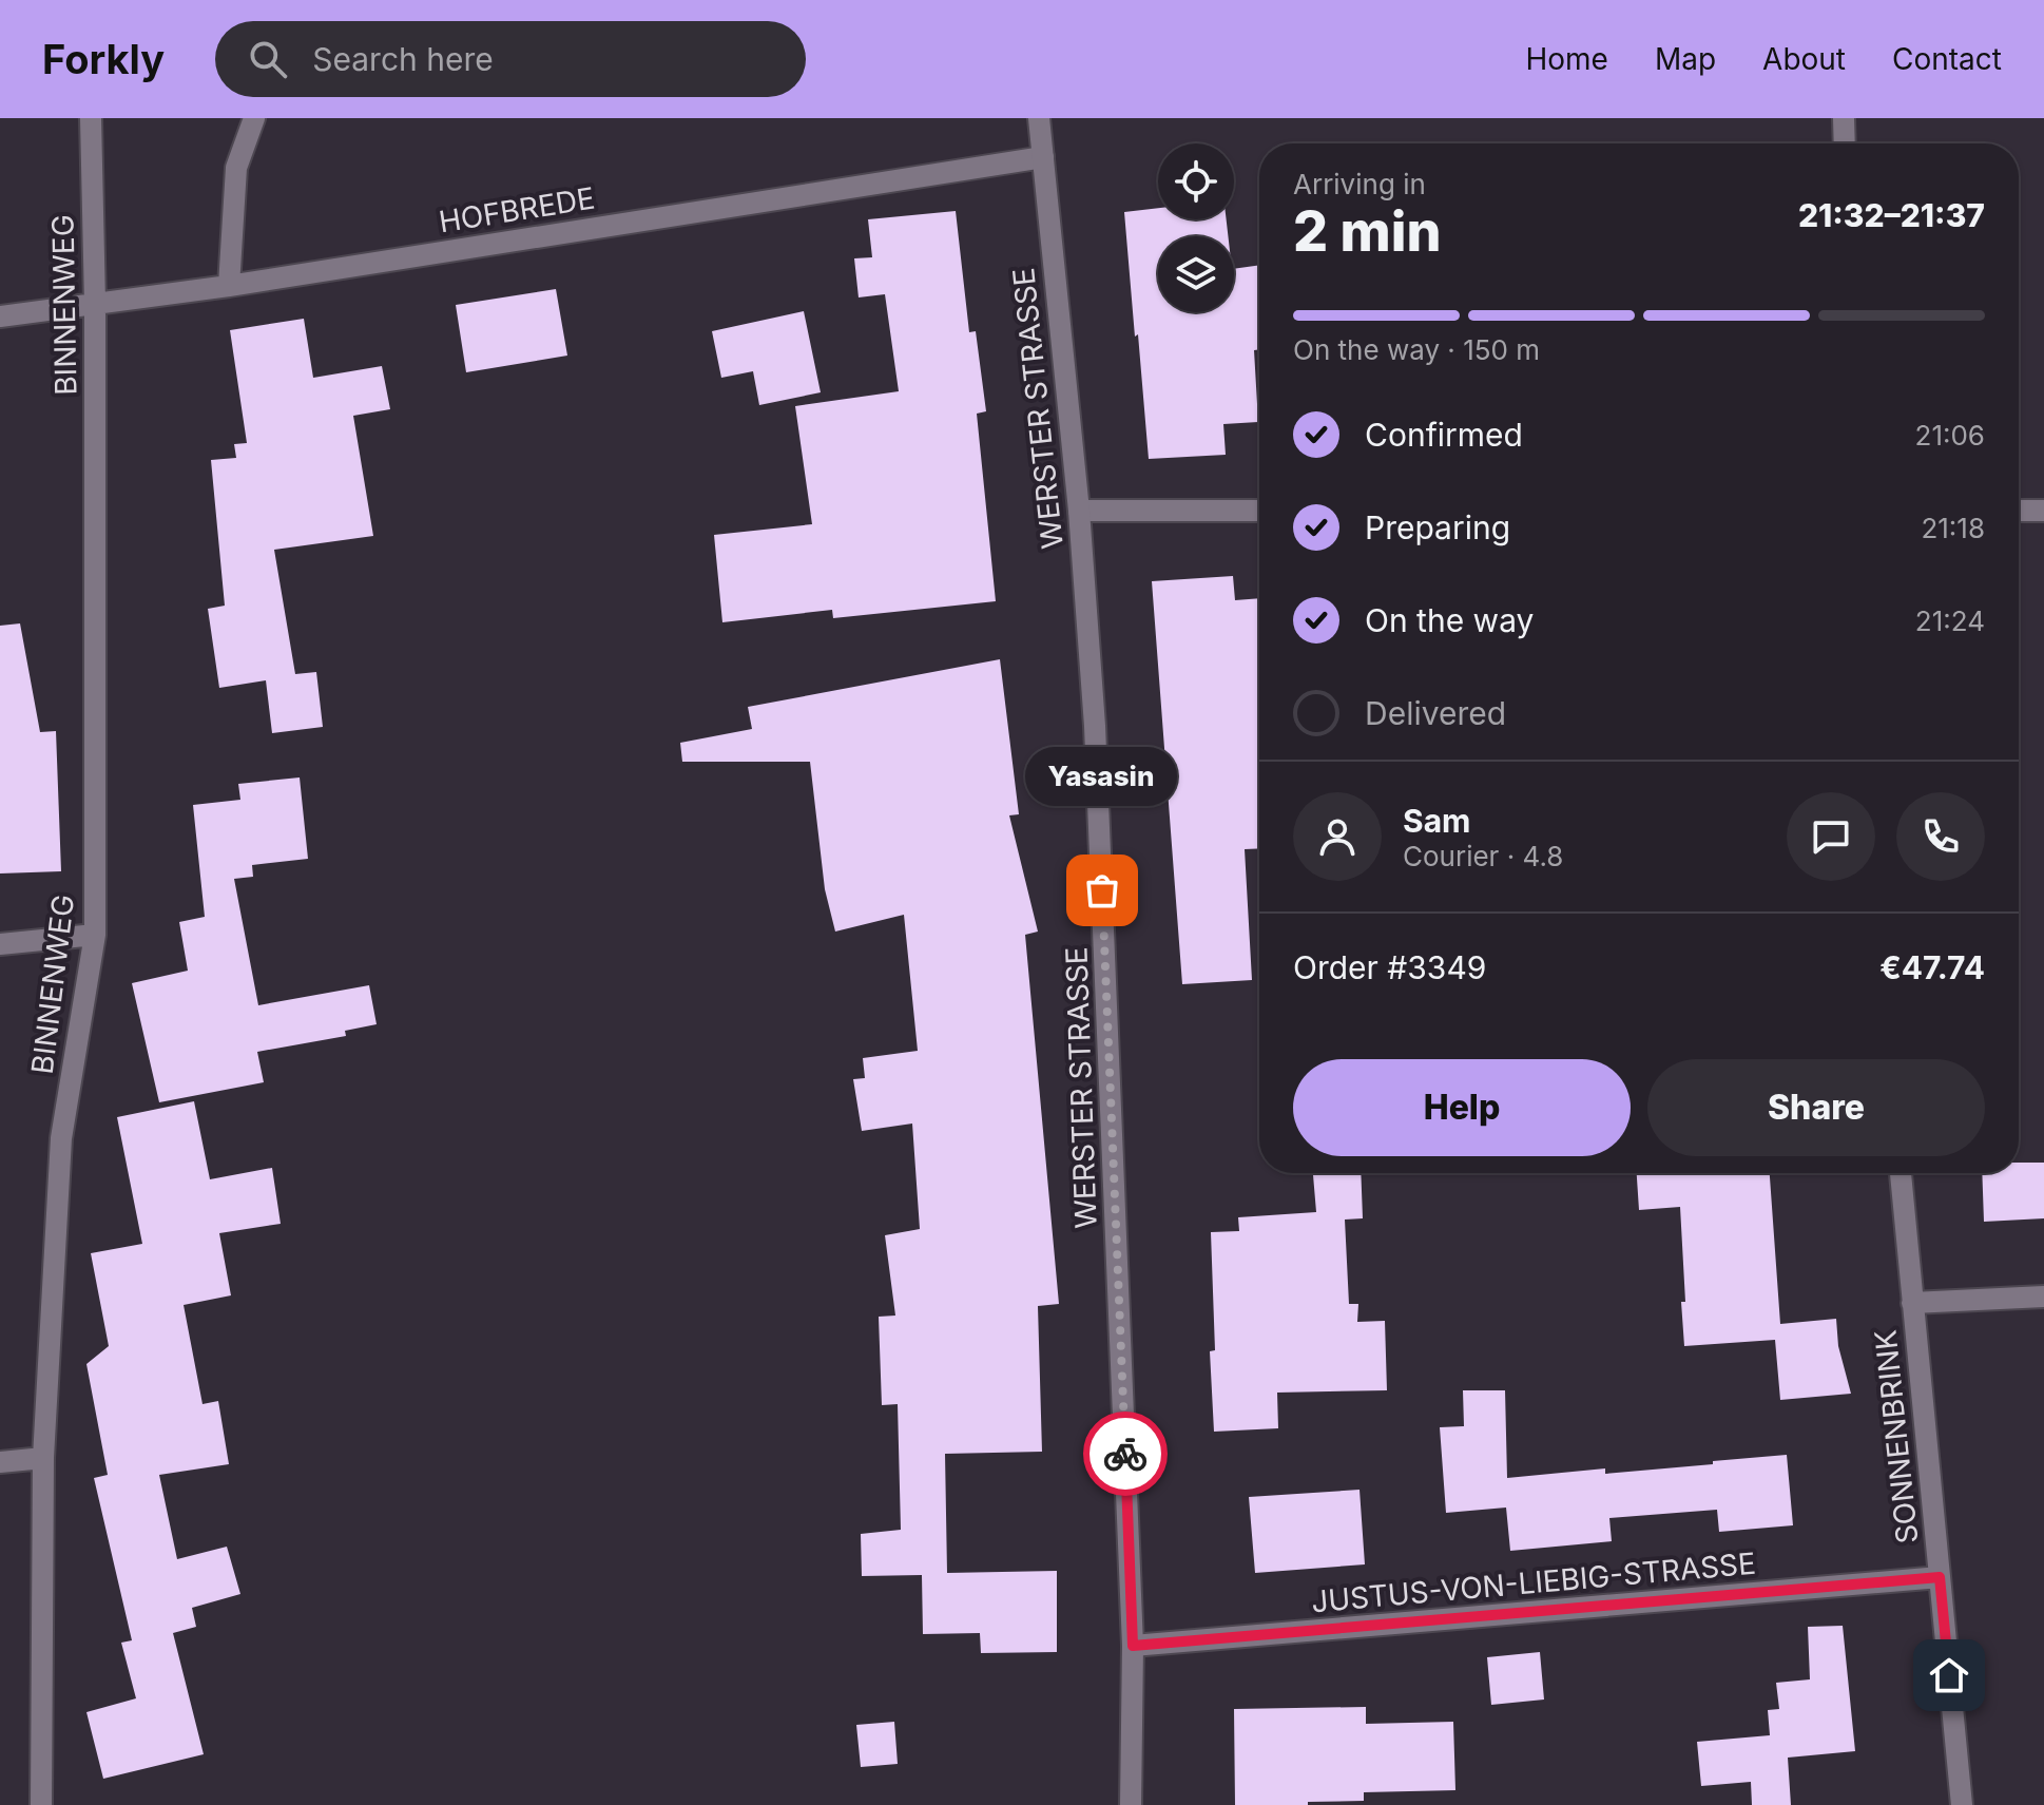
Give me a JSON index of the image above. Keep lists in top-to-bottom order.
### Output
{
  "streets": {
    "street": [
      "HOFBREDE",
      "BINNENWEG",
      "WERSTER STRASSE",
      "SONNENBRINK",
      "JUSTUS-VON-LIEBIG-STRASSE"
    ]
  },
  "crossings": [
    ["HOFBREDE", "BINNENWEG"],
    ["HOFBREDE", "WERSTER STRASSE"],
    ["WERSTER STRASSE", "JUSTUS-VON-LIEBIG-STRASSE"],
    ["SONNENBRINK", "JUSTUS-VON-LIEBIG-STRASSE"]
  ],
  "places": ["Yasasin"],
  "page": {
    "header": "Forkly",
    "search": "Search here",
    "nav": [
      "Home",
      "Map",
      "About",
      "Contact"
    ],
    "heading": ["2 min", "Arriving in", "21:32–21:37"],
    "panel": [
      "Sam",
      "Courier · 4.8",
      "Order #3349",
      "€47.74"
    ],
    "bar": "On the way · 150 m",
    "list": [
      ["Confirmed", "21:06"],
      ["Preparing", "21:18"],
      ["On the way", "21:24"],
      "Delivered"
    ],
    "bubble": "Yasasin",
    "buttons": ["Help", "Share"]
  }
}
